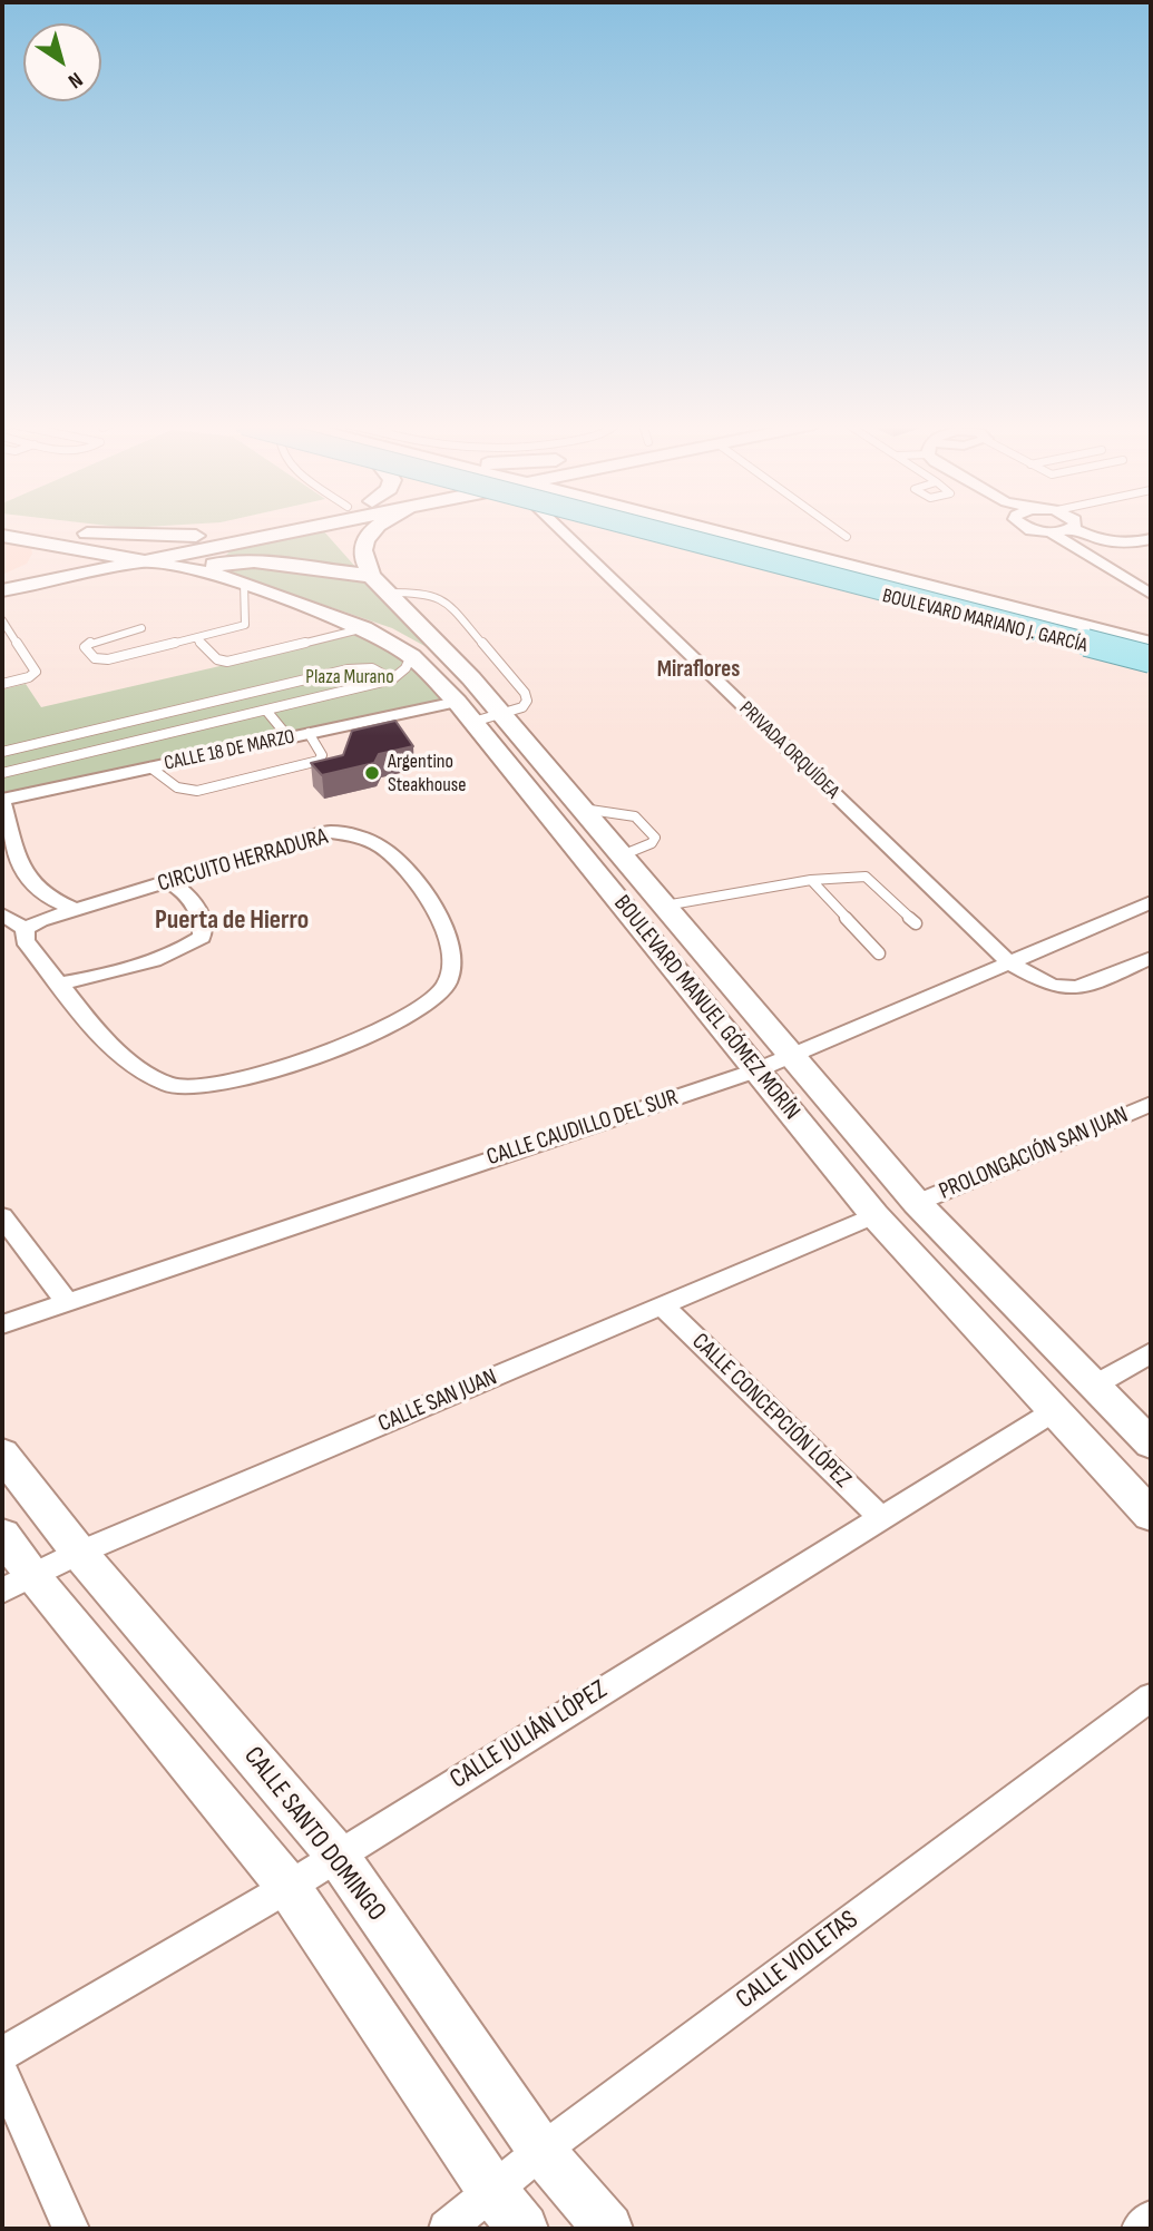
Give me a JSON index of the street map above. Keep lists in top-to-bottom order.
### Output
{
  "streets": {
    "main road": ["BOULEVARD MARIANO J. GARCÍA", "BOULEVARD MANUEL GÓMEZ MORÍN", "CALLE SANTO DOMINGO"],
    "street": [
      "CALLE 18 DE MARZO",
      "PRIVADA ORQUÍDEA",
      "CIRCUITO HERRADURA",
      "CALLE CAUDILLO DEL SUR",
      "PROLONGACIÓN SAN JUAN",
      "CALLE SAN JUAN",
      "CALLE CONCEPCIÓN LÓPEZ",
      "CALLE JULIÁN LÓPEZ",
      "CALLE VIOLETAS"
    ]
  },
  "crossings": [
    ["CALLE 18 DE MARZO", "BOULEVARD MANUEL GÓMEZ MORÍN"],
    ["PRIVADA ORQUÍDEA", "CALLE CAUDILLO DEL SUR"],
    ["BOULEVARD MANUEL GÓMEZ MORÍN", "CALLE CAUDILLO DEL SUR"],
    ["BOULEVARD MANUEL GÓMEZ MORÍN", "PROLONGACIÓN SAN JUAN"],
    ["BOULEVARD MANUEL GÓMEZ MORÍN", "CALLE SAN JUAN"],
    ["BOULEVARD MANUEL GÓMEZ MORÍN", "CALLE JULIÁN LÓPEZ"],
    ["CALLE SAN JUAN", "CALLE CONCEPCIÓN LÓPEZ"],
    ["CALLE SAN JUAN", "CALLE SANTO DOMINGO"],
    ["CALLE CONCEPCIÓN LÓPEZ", "CALLE JULIÁN LÓPEZ"],
    ["CALLE JULIÁN LÓPEZ", "CALLE SANTO DOMINGO"],
    ["CALLE SANTO DOMINGO", "CALLE VIOLETAS"]
  ],
  "districts": ["Miraflores", "Puerta de Hierro"],
  "parks": ["Plaza Murano"],
  "places": ["Argentino Steakhouse"],
  "north": "bottom right"
}
